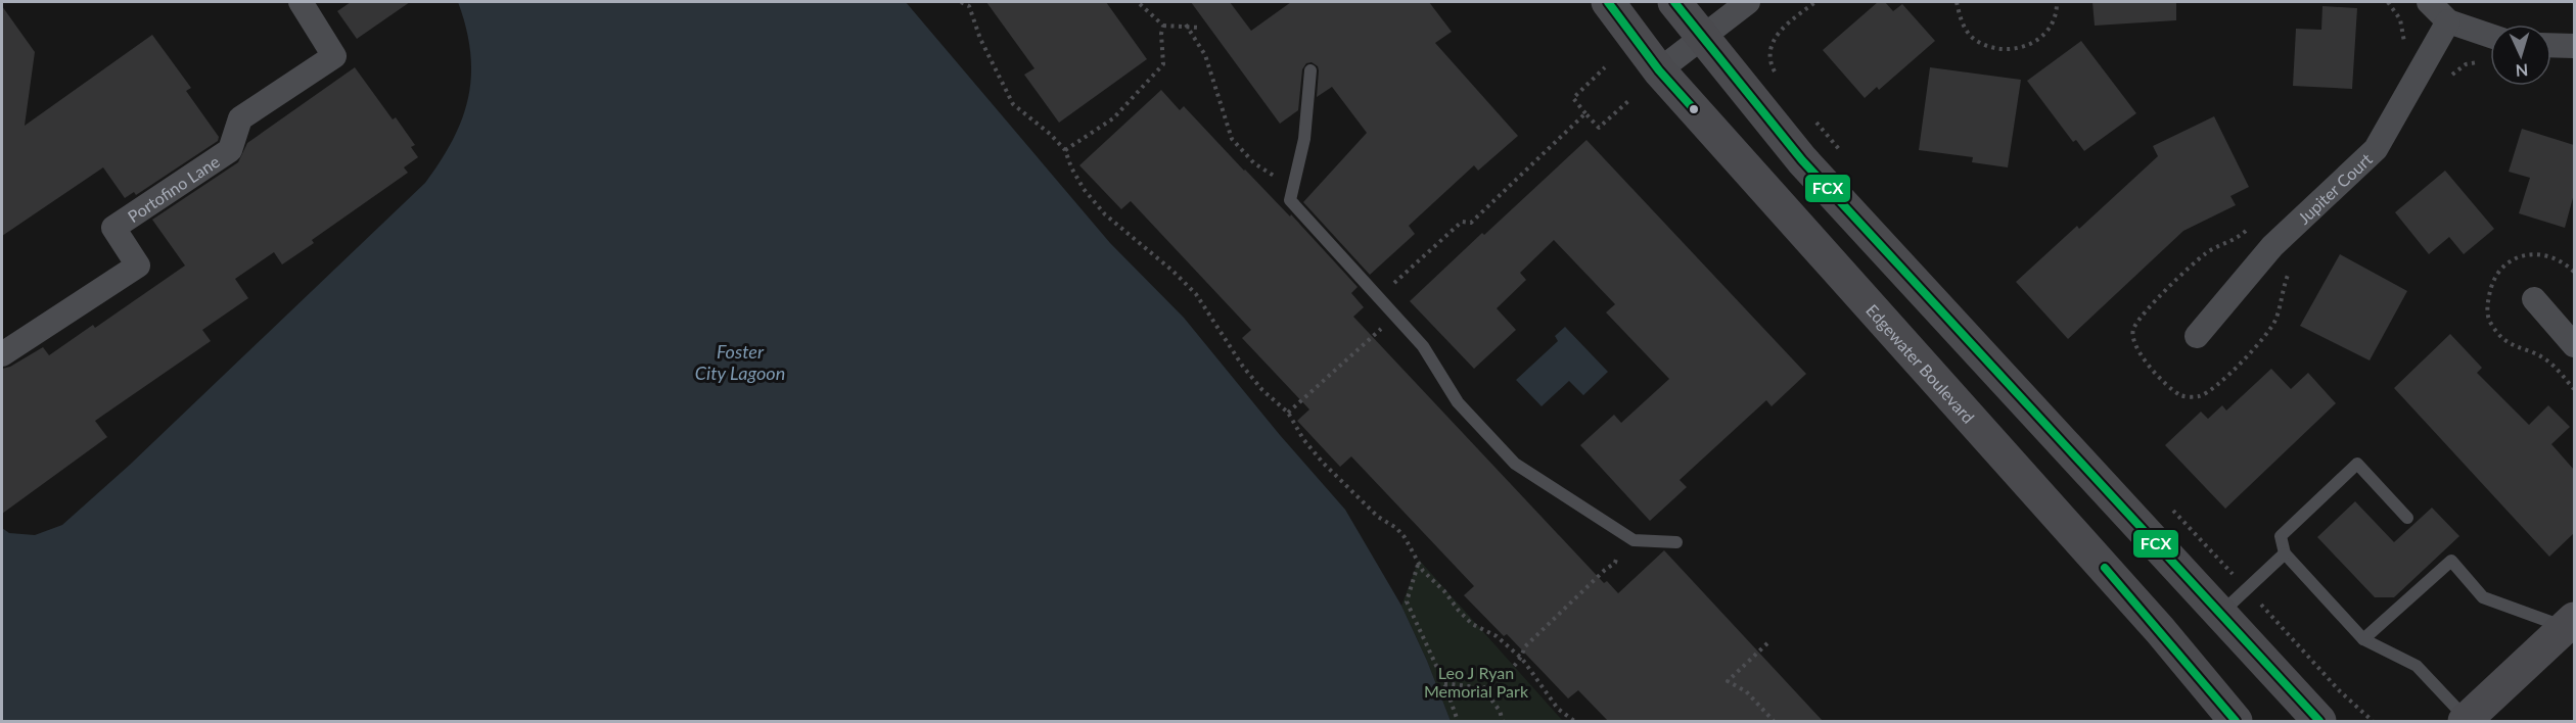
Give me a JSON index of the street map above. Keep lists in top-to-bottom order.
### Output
{
  "streets": {
    "main road": ["Edgewater Boulevard"],
    "street": ["Portofino Lane", "Jupiter Court"]
  },
  "water": ["Foster City Lagoon"],
  "parks": ["Leo J Ryan Memorial Park"],
  "lines": ["transit line FCX"],
  "north": "bottom"
}
